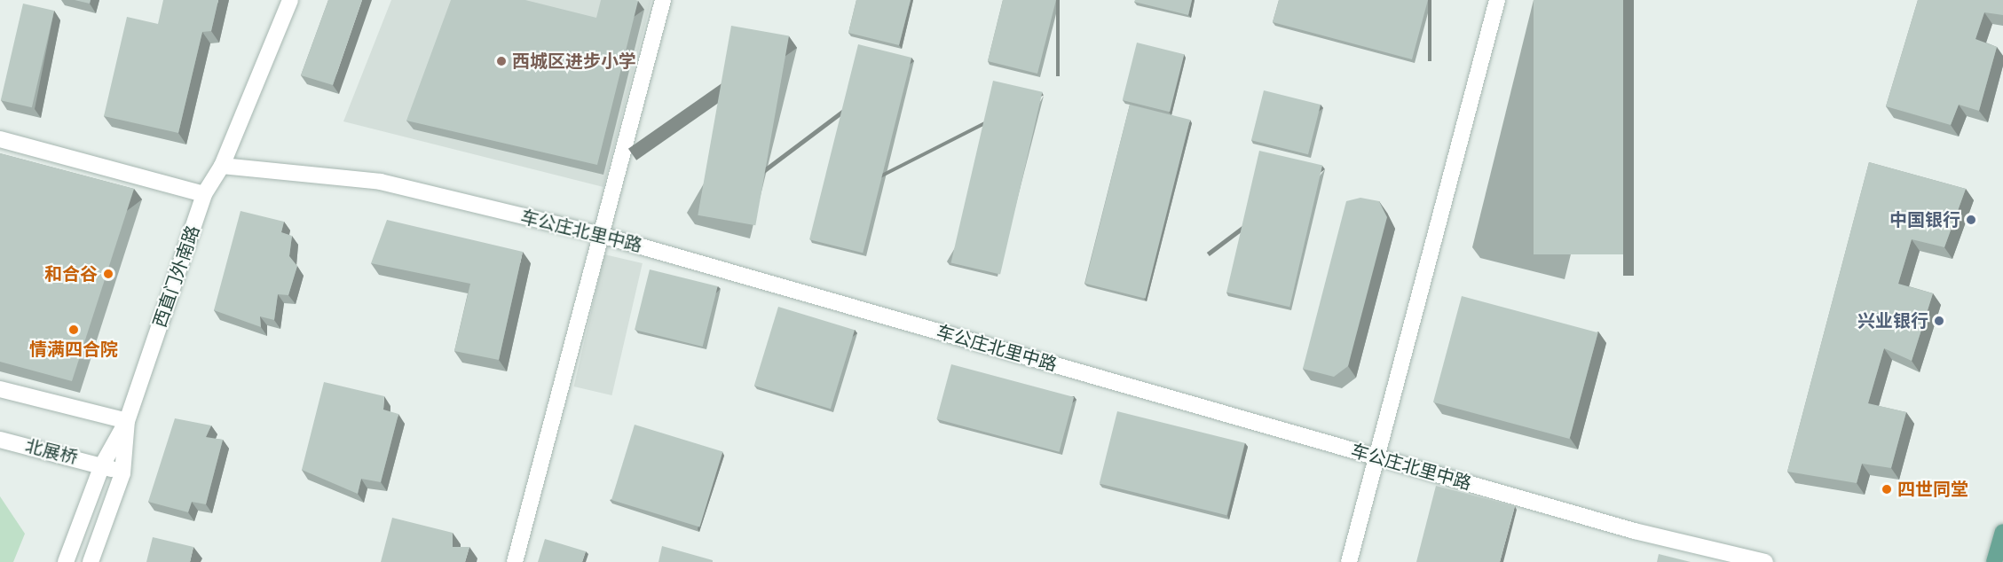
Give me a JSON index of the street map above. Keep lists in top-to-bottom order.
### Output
{
  "streets": {
    "street": ["车公庄北里中路", "西直门外南路", "北展桥"]
  },
  "crossings": [
    ["车公庄北里中路", "西直门外南路"],
    ["西直门外南路", "北展桥"]
  ],
  "places": [
    "西城区进步小学",
    "中国银行",
    "和合谷",
    "兴业银行",
    "情满四合院",
    "四世同堂"
  ]
}
